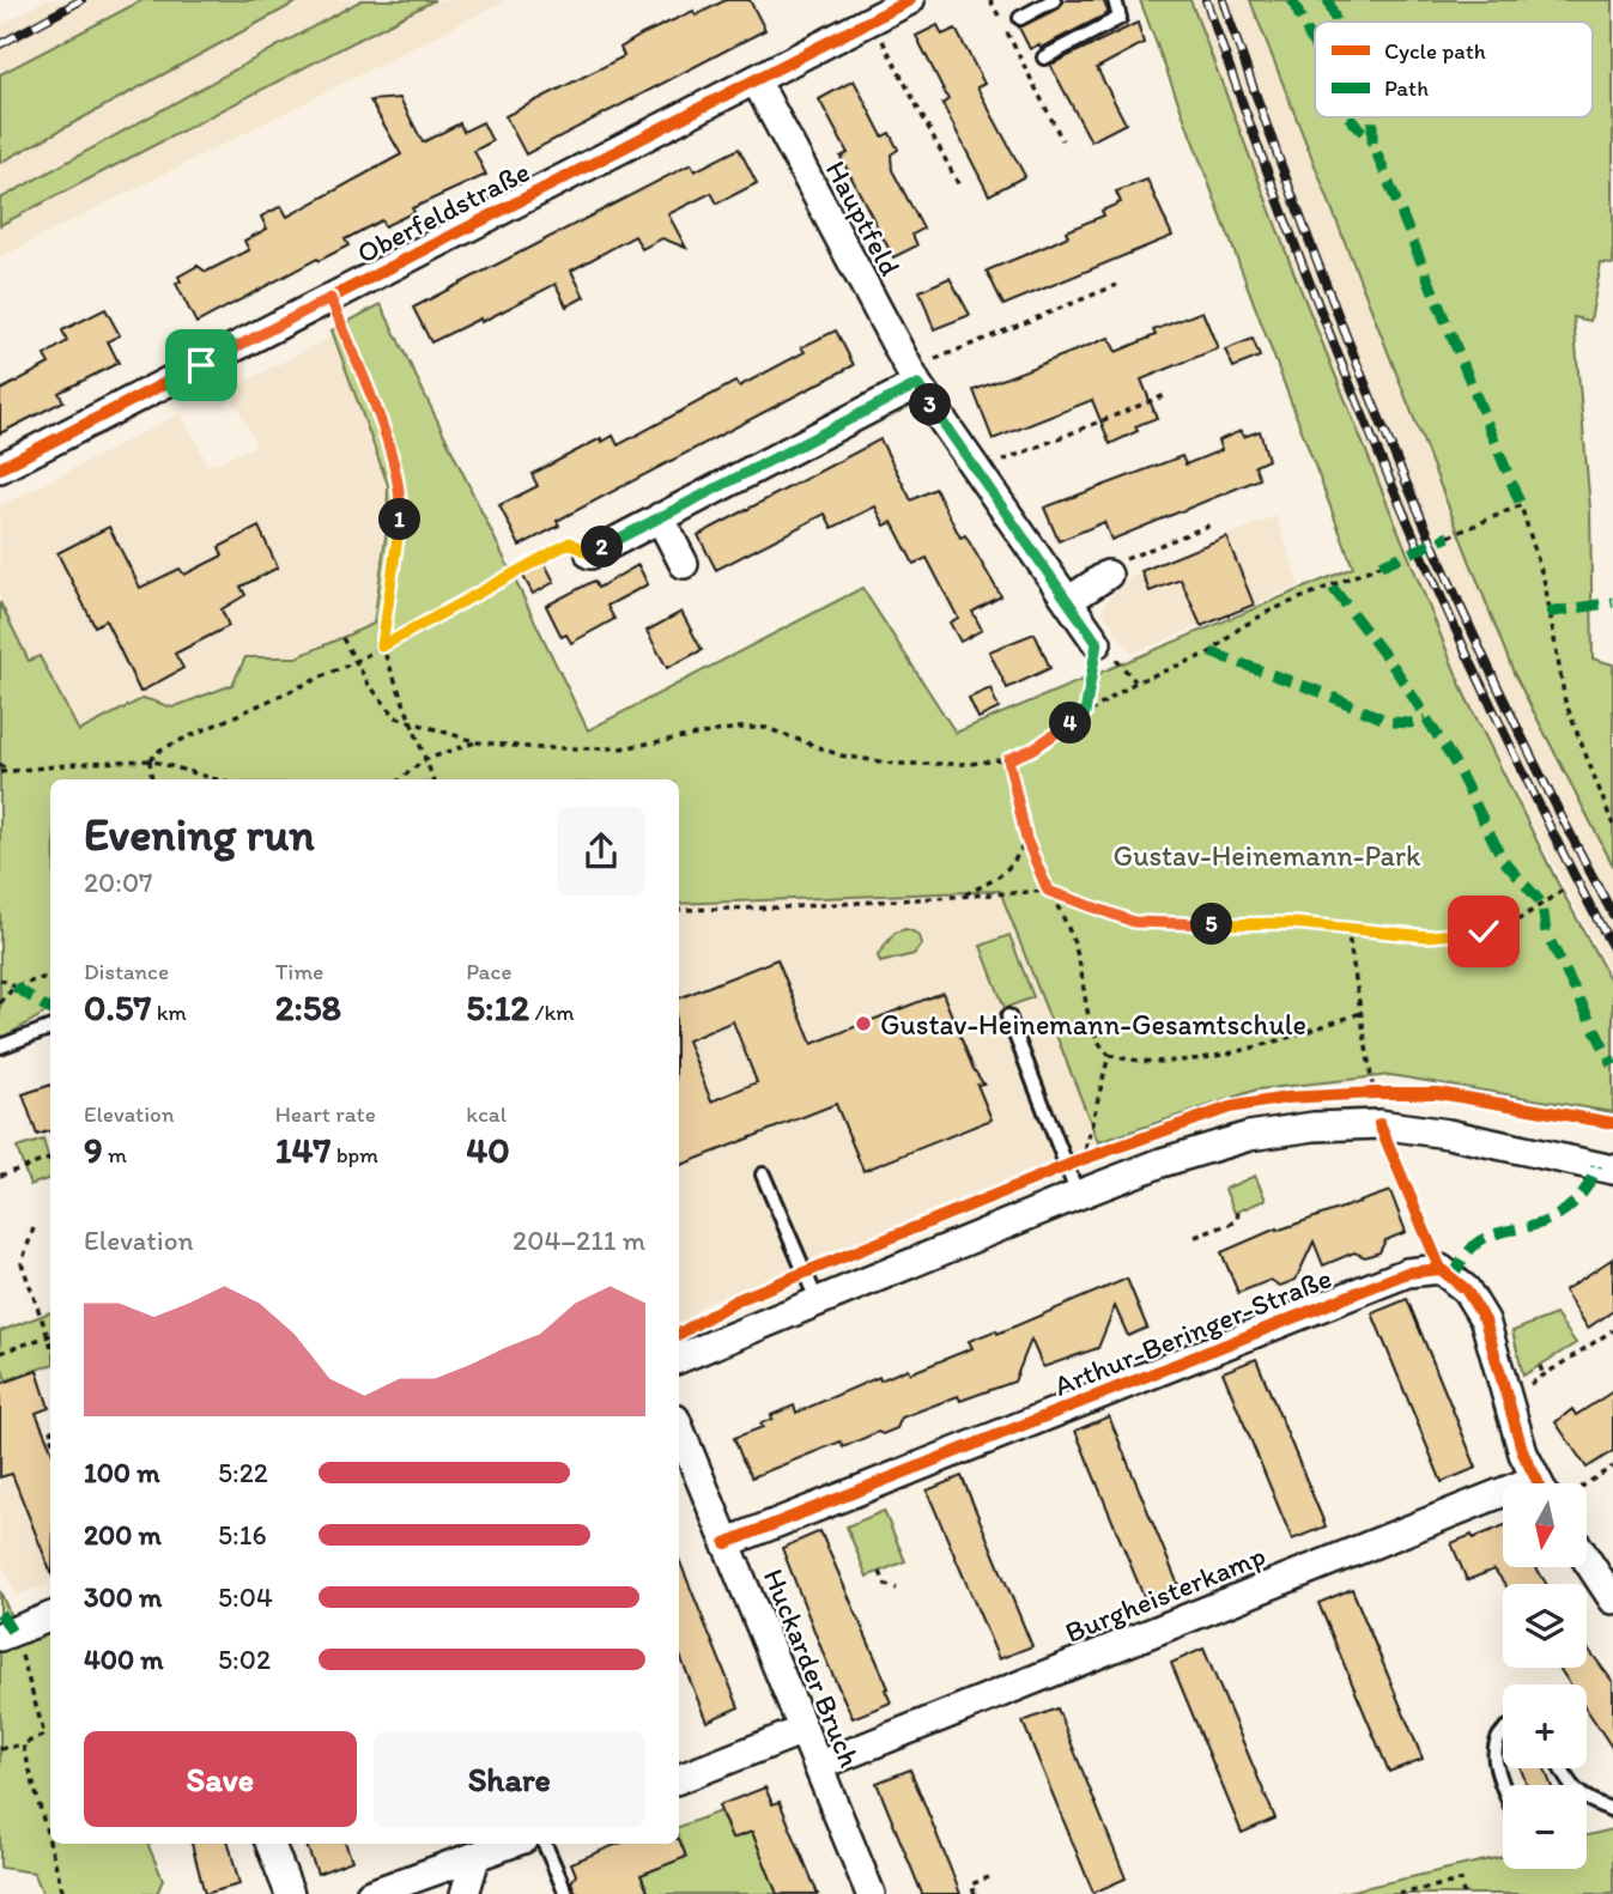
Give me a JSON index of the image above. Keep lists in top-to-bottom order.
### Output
{
  "streets": {
    "street": [
      "Oberfeldstraße",
      "Hauptfeld",
      "Arthur-Beringer-Straße",
      "Burgheisterkamp",
      "Huckarder Bruch"
    ]
  },
  "crossings": [
    ["Oberfeldstraße", "Hauptfeld"],
    ["Arthur-Beringer-Straße", "Huckarder Bruch"],
    ["Burgheisterkamp", "Huckarder Bruch"]
  ],
  "parks": ["Gustav-Heinemann-Park"],
  "places": ["Gustav-Heinemann-Gesamtschule"],
  "legend": ["Cycle path", "Path"],
  "north": "bottom",
  "page": {
    "pins": [
      "3",
      "1",
      "2",
      "4",
      "5"
    ],
    "heading": ["Evening run", "20:07"],
    "stats": [
      ["Distance", "0.57 km"],
      ["Time", "2:58"],
      ["Pace", "5:12 /km"],
      ["Elevation", "9 m"],
      ["Heart rate", "147 bpm"],
      ["kcal", "40"]
    ],
    "chart": ["Elevation", "204–211 m"],
    "list": [
      {
        "name": "100 m",
        "note": "5:22"
      },
      {
        "name": "200 m",
        "note": "5:16"
      },
      {
        "name": "300 m",
        "note": "5:04"
      },
      {
        "name": "400 m",
        "note": "5:02"
      }
    ],
    "map_buttons": ["+", "−"],
    "buttons": ["Save", "Share"]
  }
}
